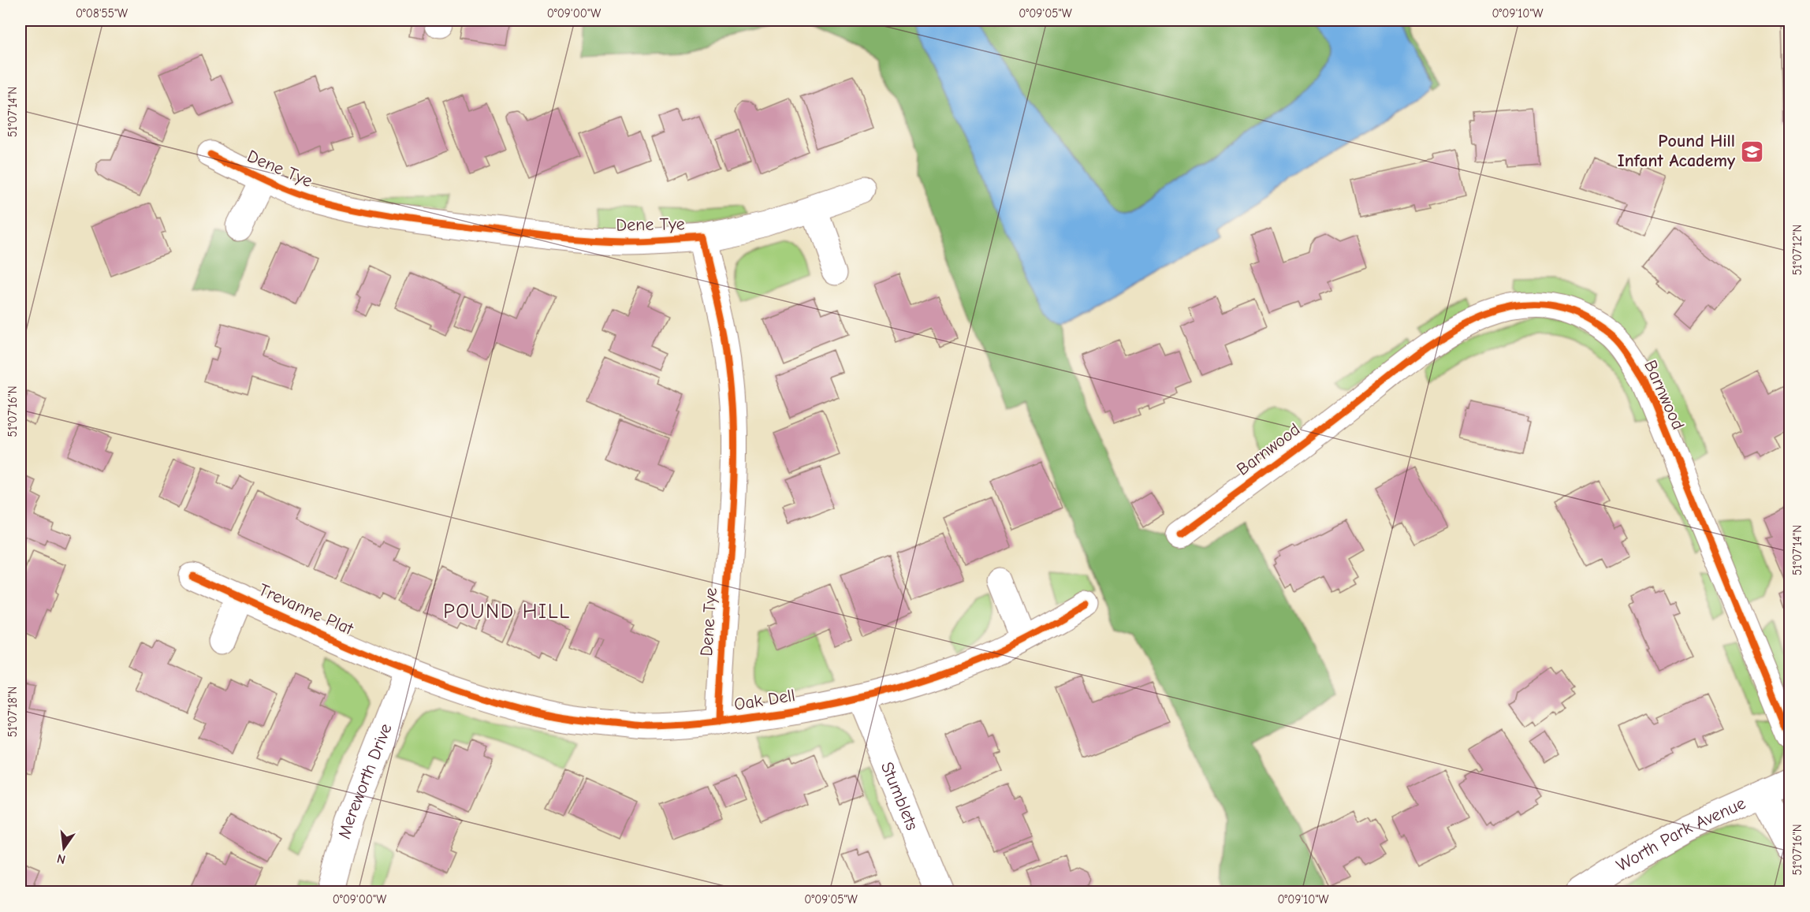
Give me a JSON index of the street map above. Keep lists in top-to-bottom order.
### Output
{
  "streets": {
    "street": [
      "Dene Tye",
      "Barnwood",
      "Trevanne Plat",
      "Oak Dell",
      "Mereworth Drive",
      "Stumblets",
      "Worth Park Avenue"
    ]
  },
  "crossings": [
    ["Dene Tye", "Oak Dell"],
    ["Trevanne Plat", "Oak Dell"],
    ["Trevanne Plat", "Mereworth Drive"],
    ["Oak Dell", "Mereworth Drive"],
    ["Oak Dell", "Stumblets"]
  ],
  "districts": ["POUND HILL"],
  "places": {
    "school or university": ["Pound Hill Infant Academy"]
  },
  "north": "bottom",
  "coordinates": [
    "0°08'55\"W",
    "0°09'00\"W",
    "0°09'05\"W",
    "0°09'10\"W",
    "51°07'14\"N",
    "51°07'12\"N",
    "51°07'16\"N",
    "51°07'18\"N"
  ]
}
